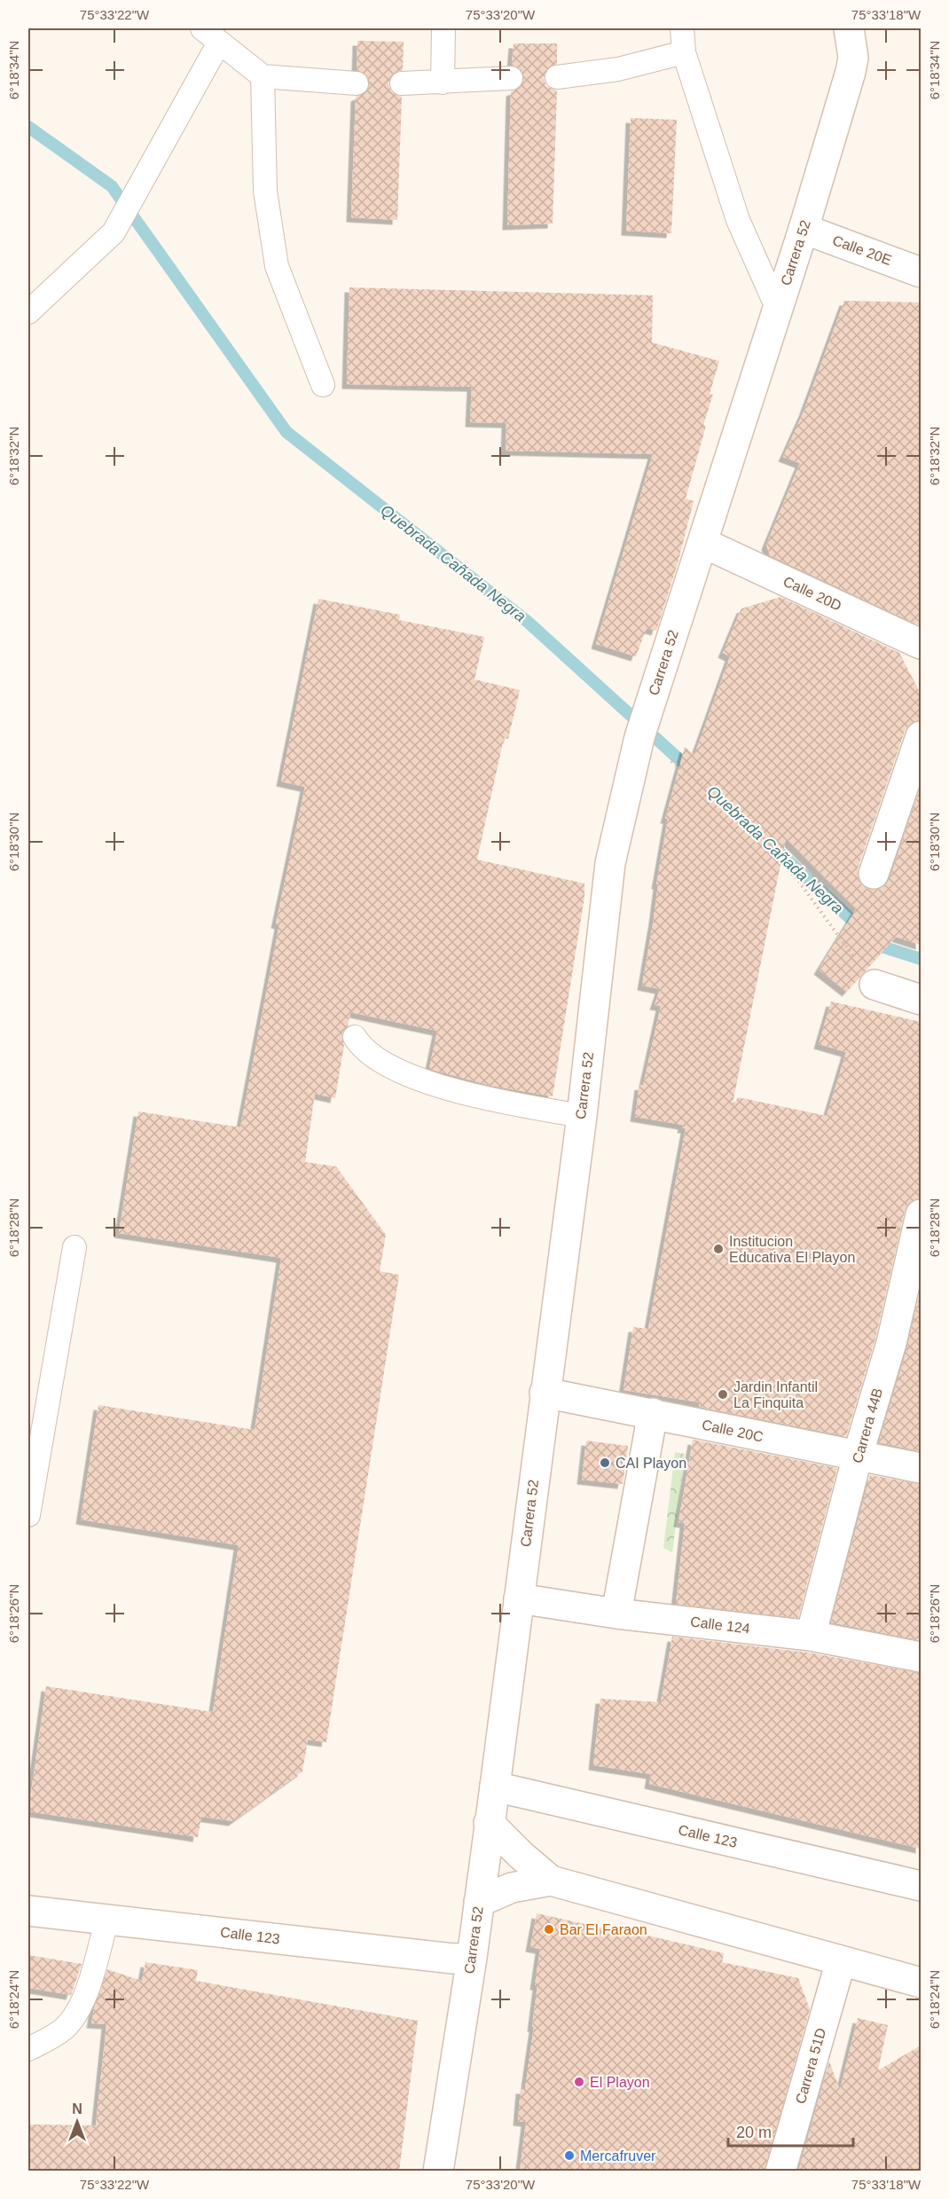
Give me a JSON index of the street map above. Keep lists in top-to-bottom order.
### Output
{
  "streets": {
    "street": [
      "Calle 20E",
      "Carrera 52",
      "Calle 20D",
      "Carrera 44B",
      "Calle 20C",
      "Calle 124",
      "Calle 123",
      "Carrera 51D"
    ]
  },
  "crossings": [
    ["Calle 20E", "Carrera 52"],
    ["Carrera 52", "Calle 20D"],
    ["Carrera 52", "Calle 20C"],
    ["Carrera 52", "Calle 124"],
    ["Carrera 52", "Calle 123"],
    ["Carrera 44B", "Calle 20C"],
    ["Carrera 44B", "Calle 124"]
  ],
  "water": ["Quebrada Cañada Negra"],
  "places": [
    "Institucion Educativa El Playon",
    "Jardin Infantil La Finquita",
    "CAI Playon",
    "Bar El Faraon",
    "El Playon",
    "Mercafruver"
  ],
  "scale_bar": "20 m",
  "north": "top",
  "coordinates": [
    "75°33'22\"W",
    "75°33'20\"W",
    "75°33'18\"W",
    "6°18'34\"N",
    "6°18'32\"N",
    "6°18'30\"N",
    "6°18'28\"N",
    "6°18'26\"N",
    "6°18'24\"N"
  ]
}
